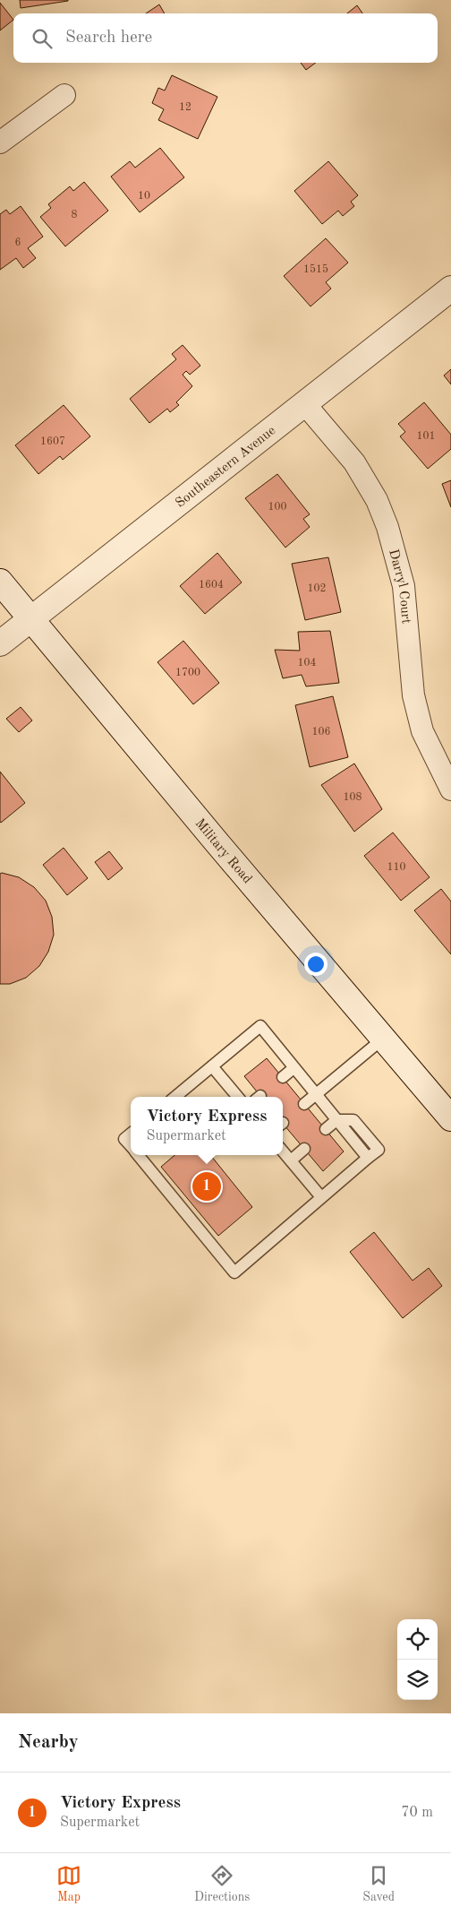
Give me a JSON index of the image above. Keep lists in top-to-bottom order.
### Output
{
  "streets": {
    "main road": ["Southeastern Avenue", "Military Road"],
    "street": ["Darryl Court"]
  },
  "crossings": [
    ["Southeastern Avenue", "Darryl Court"],
    ["Southeastern Avenue", "Military Road"]
  ],
  "house_numbers": [
    "12",
    "10",
    "8",
    "6",
    "1515",
    "101",
    "1607",
    "100",
    "1604",
    "102",
    "104",
    "1700",
    "106",
    "108",
    "110"
  ],
  "page": {
    "search": "Search here",
    "popup": ["Victory Express", "Supermarket"],
    "pins": "1",
    "heading": "Nearby",
    "list": [
      {
        "mark": "1",
        "name": "Victory Express",
        "note": "Supermarket",
        "value": "70 m"
      }
    ],
    "nav": ["Map", "Directions", "Saved"]
  }
}
